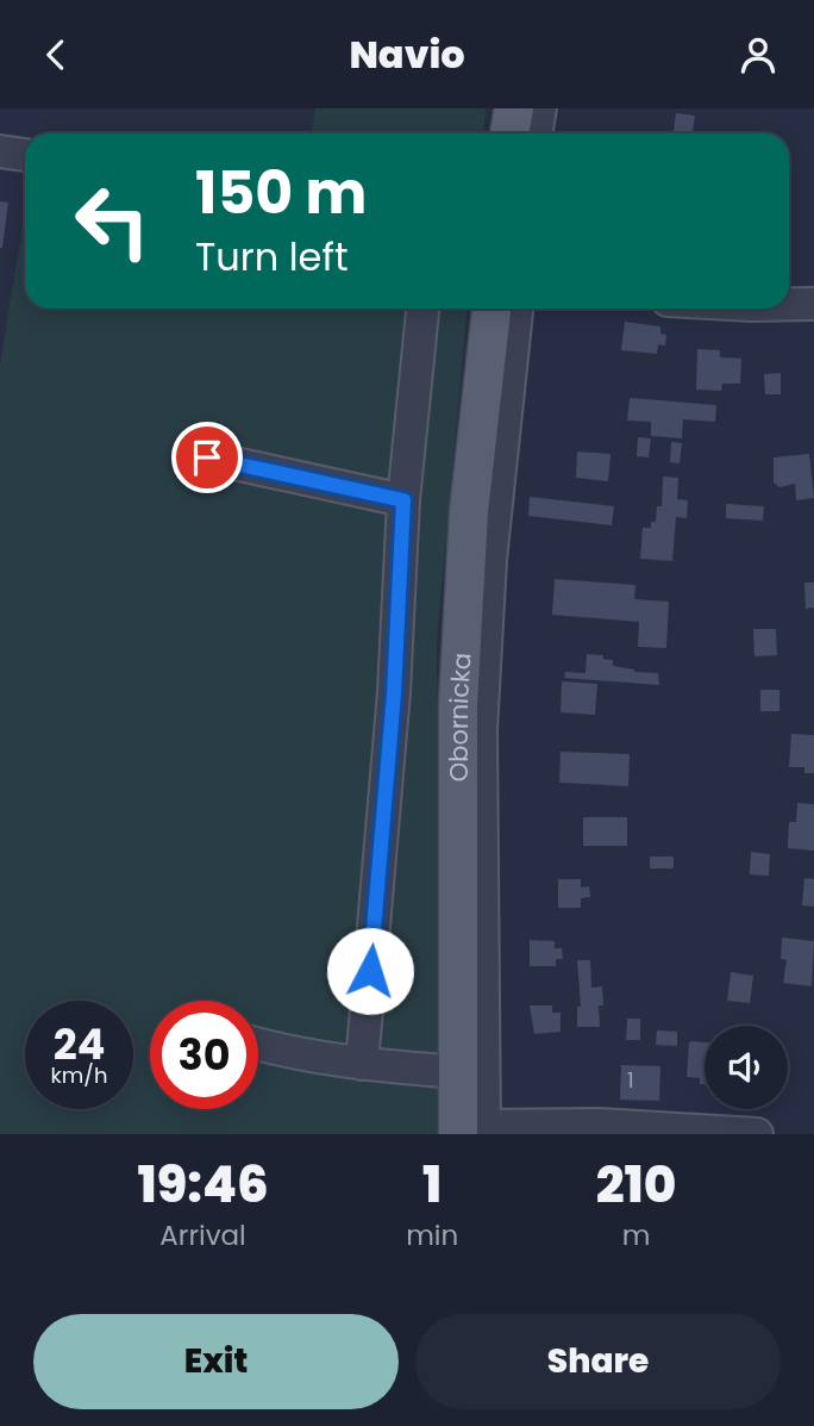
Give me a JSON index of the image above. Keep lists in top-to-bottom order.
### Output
{
  "streets": {
    "main road": ["Obornicka"]
  },
  "house_numbers": ["1"],
  "page": {
    "header": "Navio",
    "turn": ["150 m", "Turn left"],
    "speed": "24 km/h",
    "limit": "30",
    "eta": [
      "19:46",
      "Arrival",
      "1",
      "min",
      "210",
      "m"
    ],
    "buttons": ["Exit", "Share"]
  }
}
